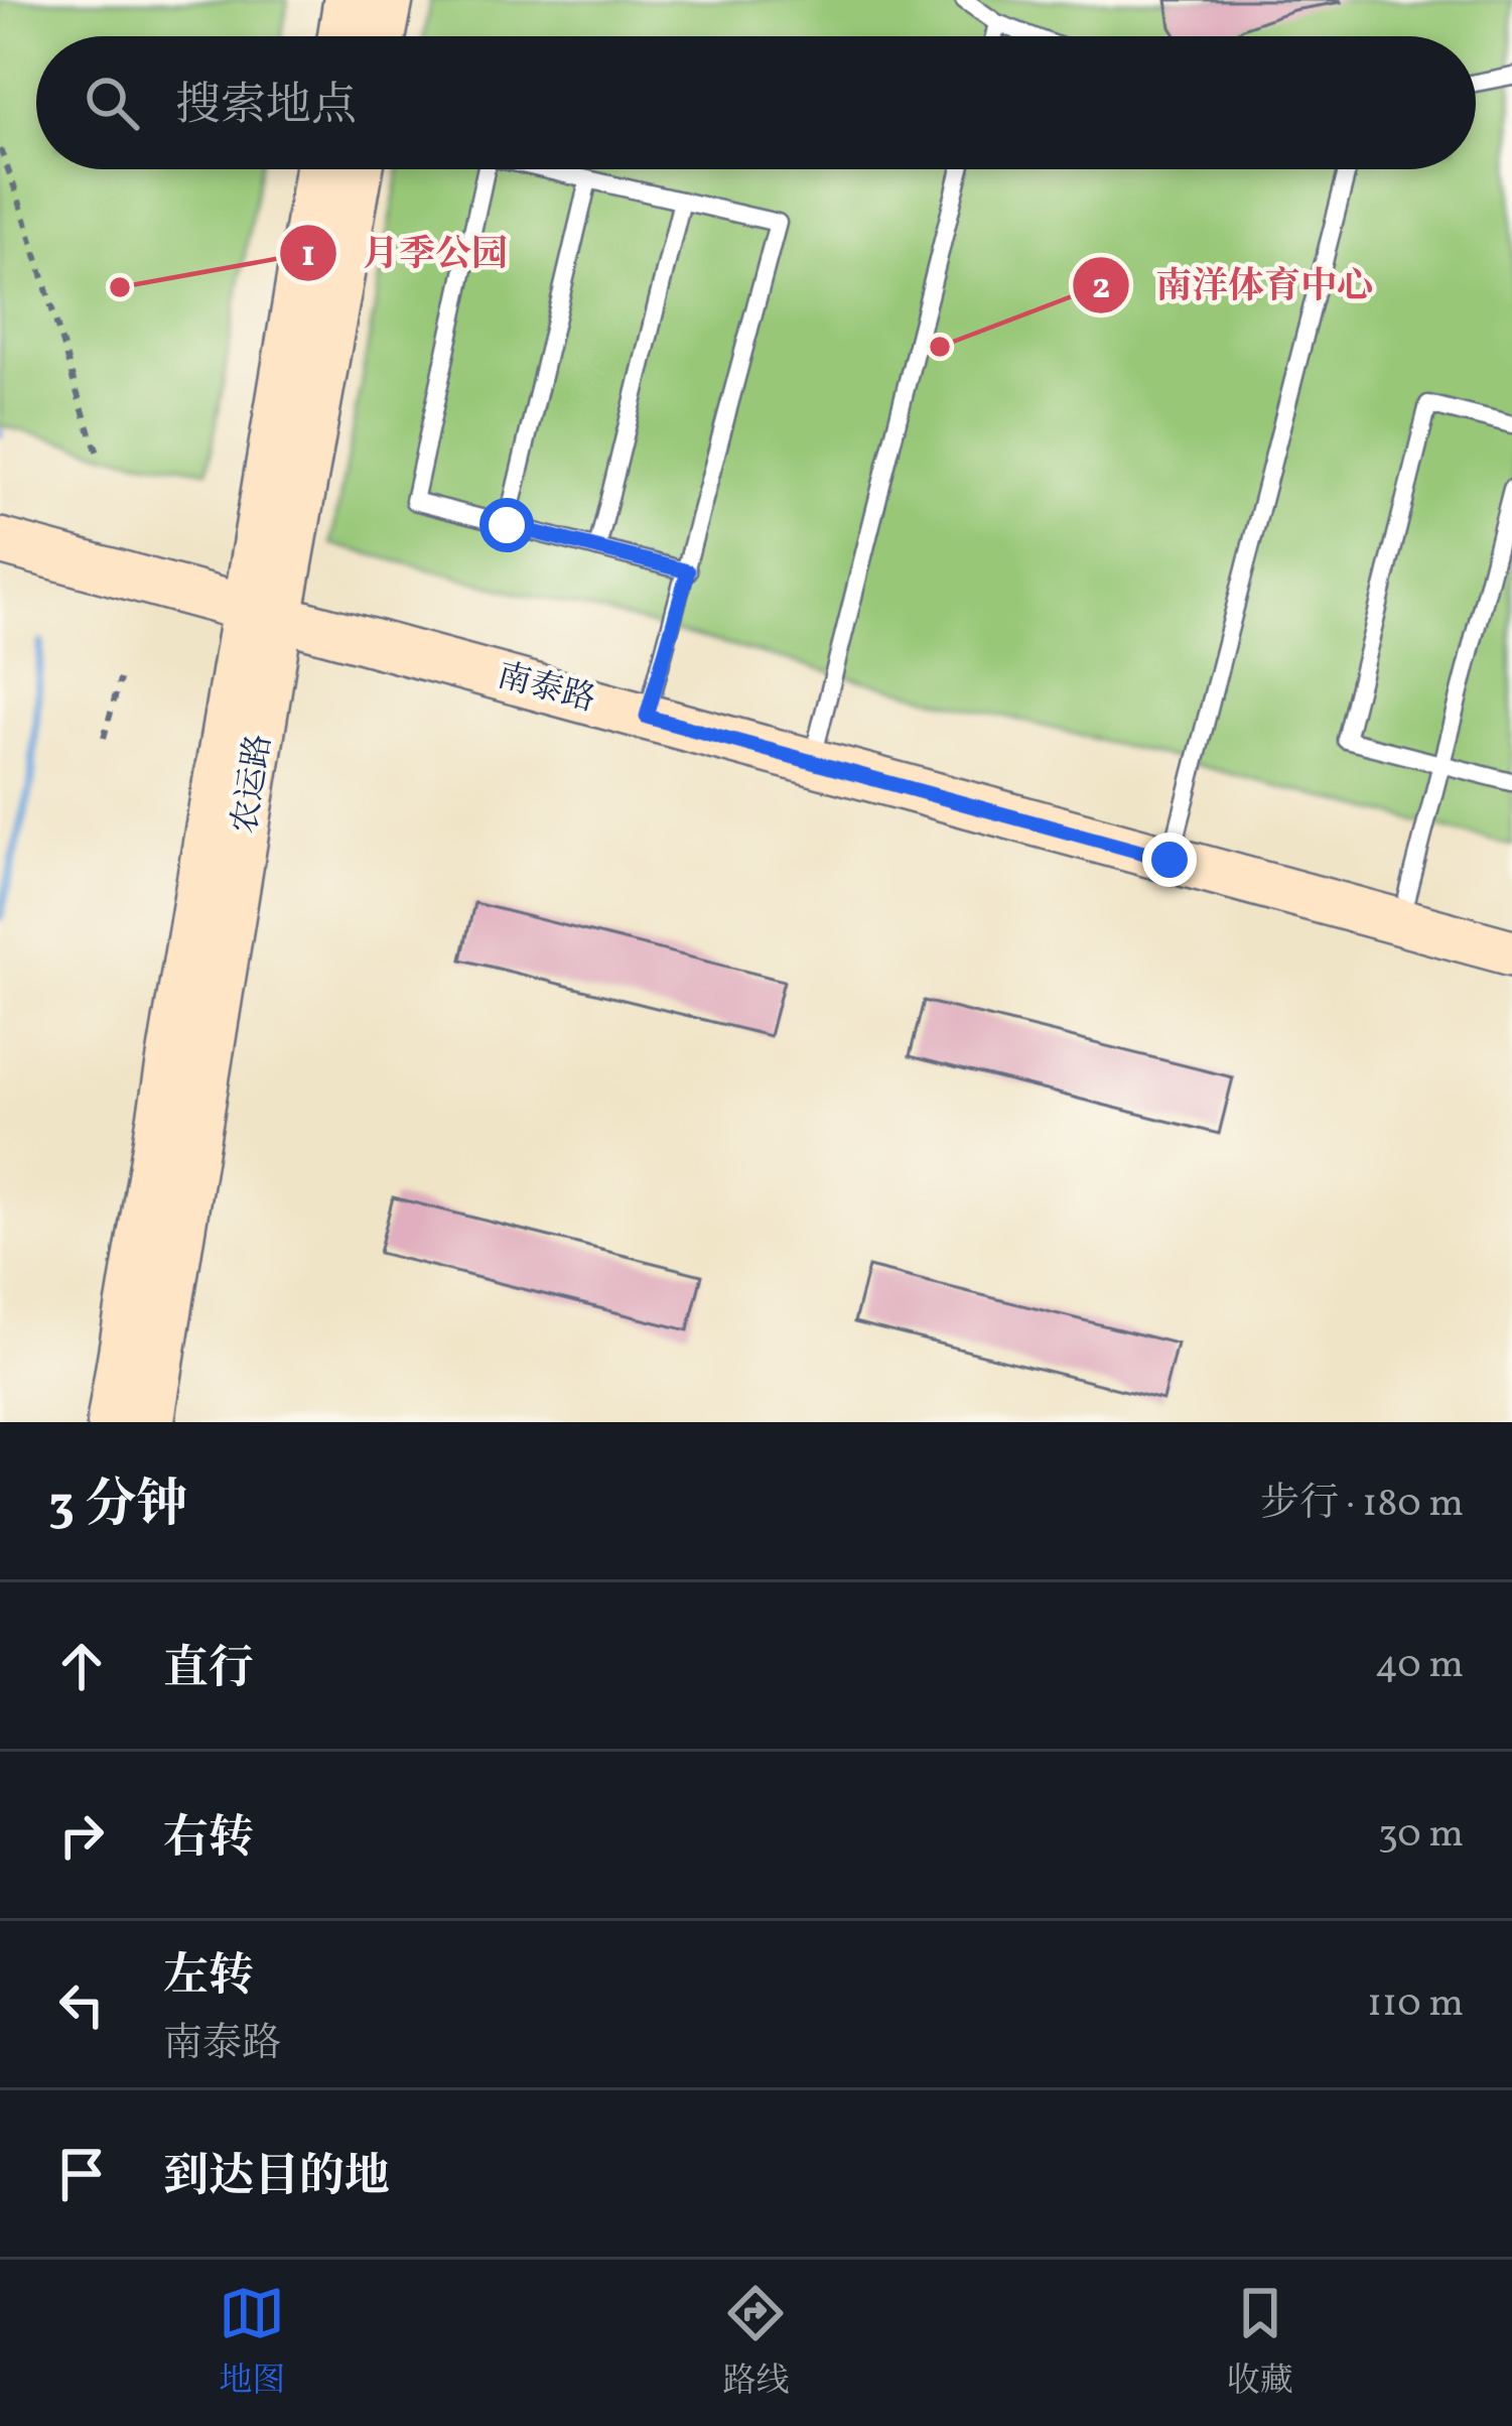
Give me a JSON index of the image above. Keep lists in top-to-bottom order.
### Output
{
  "streets": {
    "main road": ["南泰路", "农运路"]
  },
  "crossings": [
    ["南泰路", "农运路"]
  ],
  "places": ["月季公园", "南洋体育中心"],
  "page": {
    "search": "搜索地点",
    "heading": ["3 分钟", "步行 · 180 m"],
    "list": [
      ["直行", "40 m"],
      ["右转", "30 m"],
      ["左转", "南泰路", "110 m"],
      "到达目的地"
    ],
    "nav": ["地图", "路线", "收藏"]
  }
}
